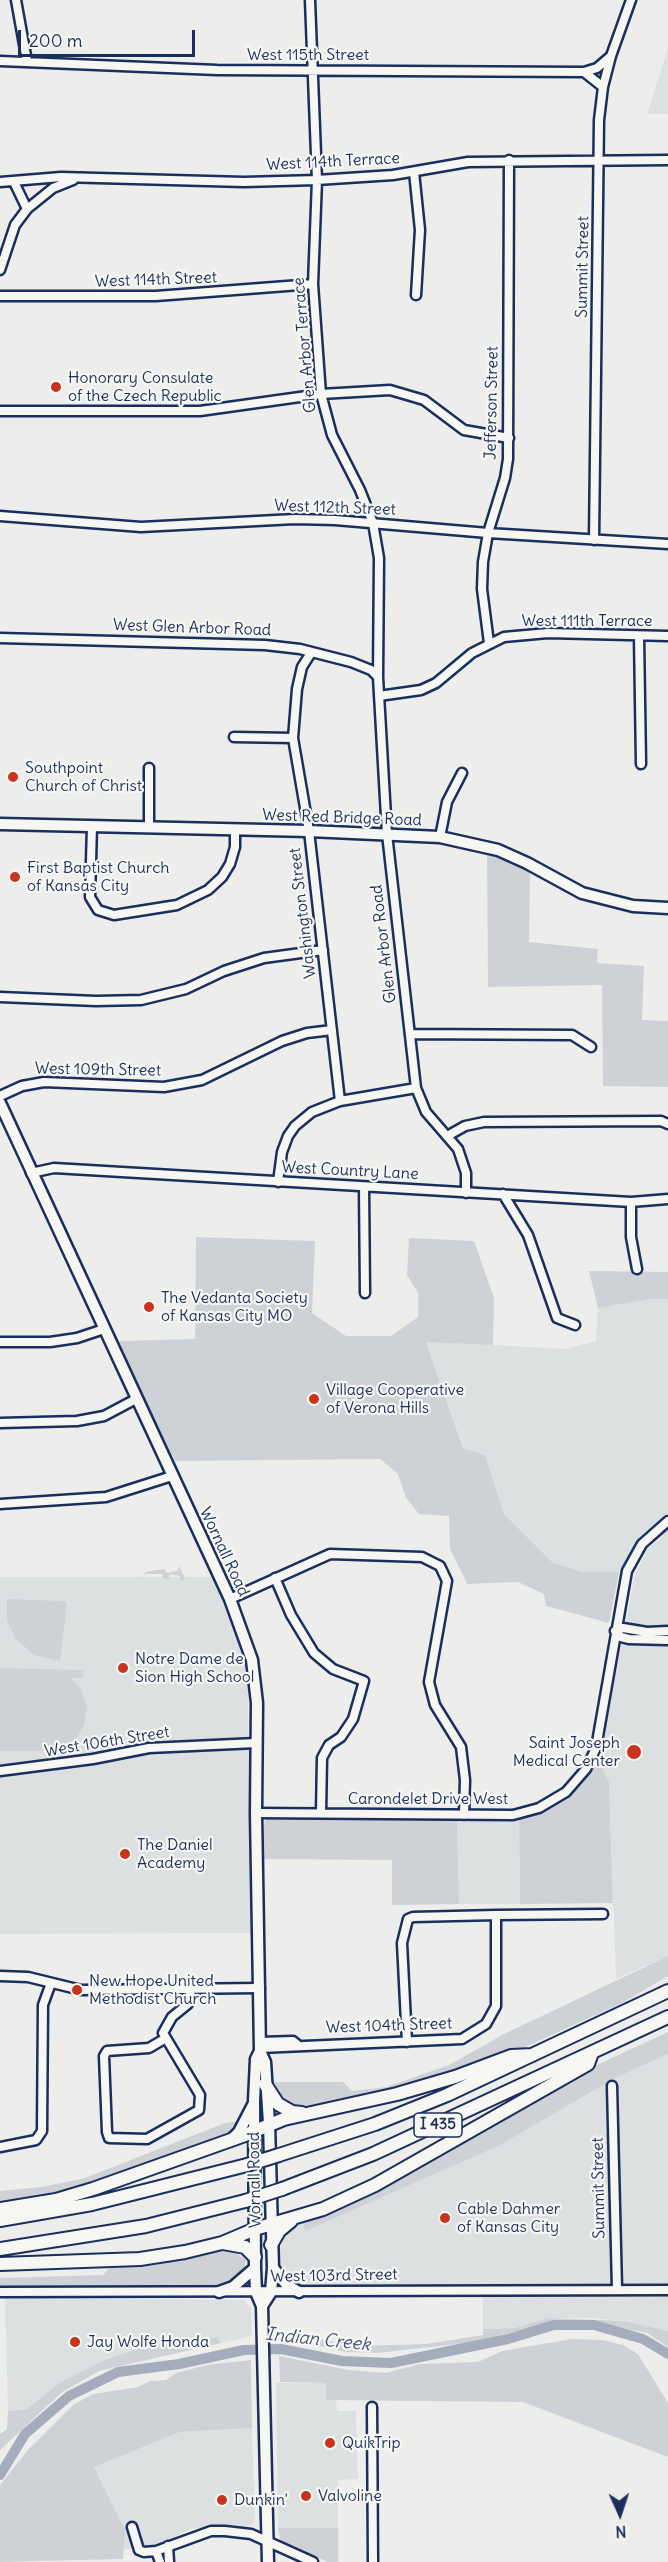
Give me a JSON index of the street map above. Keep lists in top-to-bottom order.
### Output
{
  "streets": {
    "highway": ["I 435"],
    "main road": ["West Red Bridge Road", "Wornall Road"],
    "street": [
      "West 115th Street",
      "West 114th Terrace",
      "Summit Street",
      "West 114th Street",
      "Glen Arbor Terrace",
      "Jefferson Street",
      "West 112th Street",
      "West 111th Terrace",
      "West Glen Arbor Road",
      "Washington Street",
      "Glen Arbor Road",
      "West 109th Street",
      "West Country Lane",
      "West 106th Street",
      "Carondelet Drive West",
      "West 104th Street",
      "West 103rd Street"
    ]
  },
  "crossings": [
    ["West 115th Street", "Glen Arbor Terrace"],
    ["West 114th Terrace", "Summit Street"],
    ["West 114th Terrace", "Glen Arbor Terrace"],
    ["West 114th Terrace", "Jefferson Street"],
    ["Summit Street", "West 112th Street"],
    ["Summit Street", "West 103rd Street"],
    ["West 114th Street", "Glen Arbor Terrace"],
    ["Glen Arbor Terrace", "West 112th Street"],
    ["Glen Arbor Terrace", "West Glen Arbor Road"],
    ["Glen Arbor Terrace", "Glen Arbor Road"],
    ["Jefferson Street", "West 112th Street"],
    ["Jefferson Street", "West 111th Terrace"],
    ["West 111th Terrace", "Glen Arbor Road"],
    ["West Glen Arbor Road", "Washington Street"],
    ["West Glen Arbor Road", "Glen Arbor Road"],
    ["West Red Bridge Road", "Washington Street"],
    ["West Red Bridge Road", "Glen Arbor Road"],
    ["Washington Street", "West 109th Street"],
    ["Glen Arbor Road", "West Country Lane"],
    ["West Country Lane", "Wornall Road"],
    ["Wornall Road", "West 106th Street"],
    ["Wornall Road", "Carondelet Drive West"],
    ["Wornall Road", "West 104th Street"],
    ["Wornall Road", "West 103rd Street"]
  ],
  "water": ["Indian Creek"],
  "places": [
    "Honorary Consulate of the Czech Republic",
    "Southpoint Church of Christ",
    "First Baptist Church of Kansas City",
    "The Vedanta Society of Kansas City MO",
    "Village Cooperative of Verona Hills",
    "Notre Dame de Sion High School",
    "Saint Joseph Medical Center",
    "The Daniel Academy",
    "New Hope United Methodist Church",
    "Cable Dahmer of Kansas City",
    "Jay Wolfe Honda",
    "QuikTrip",
    "Valvoline",
    "Dunkin'"
  ],
  "scale_bar": "200 m",
  "north": "bottom"
}
